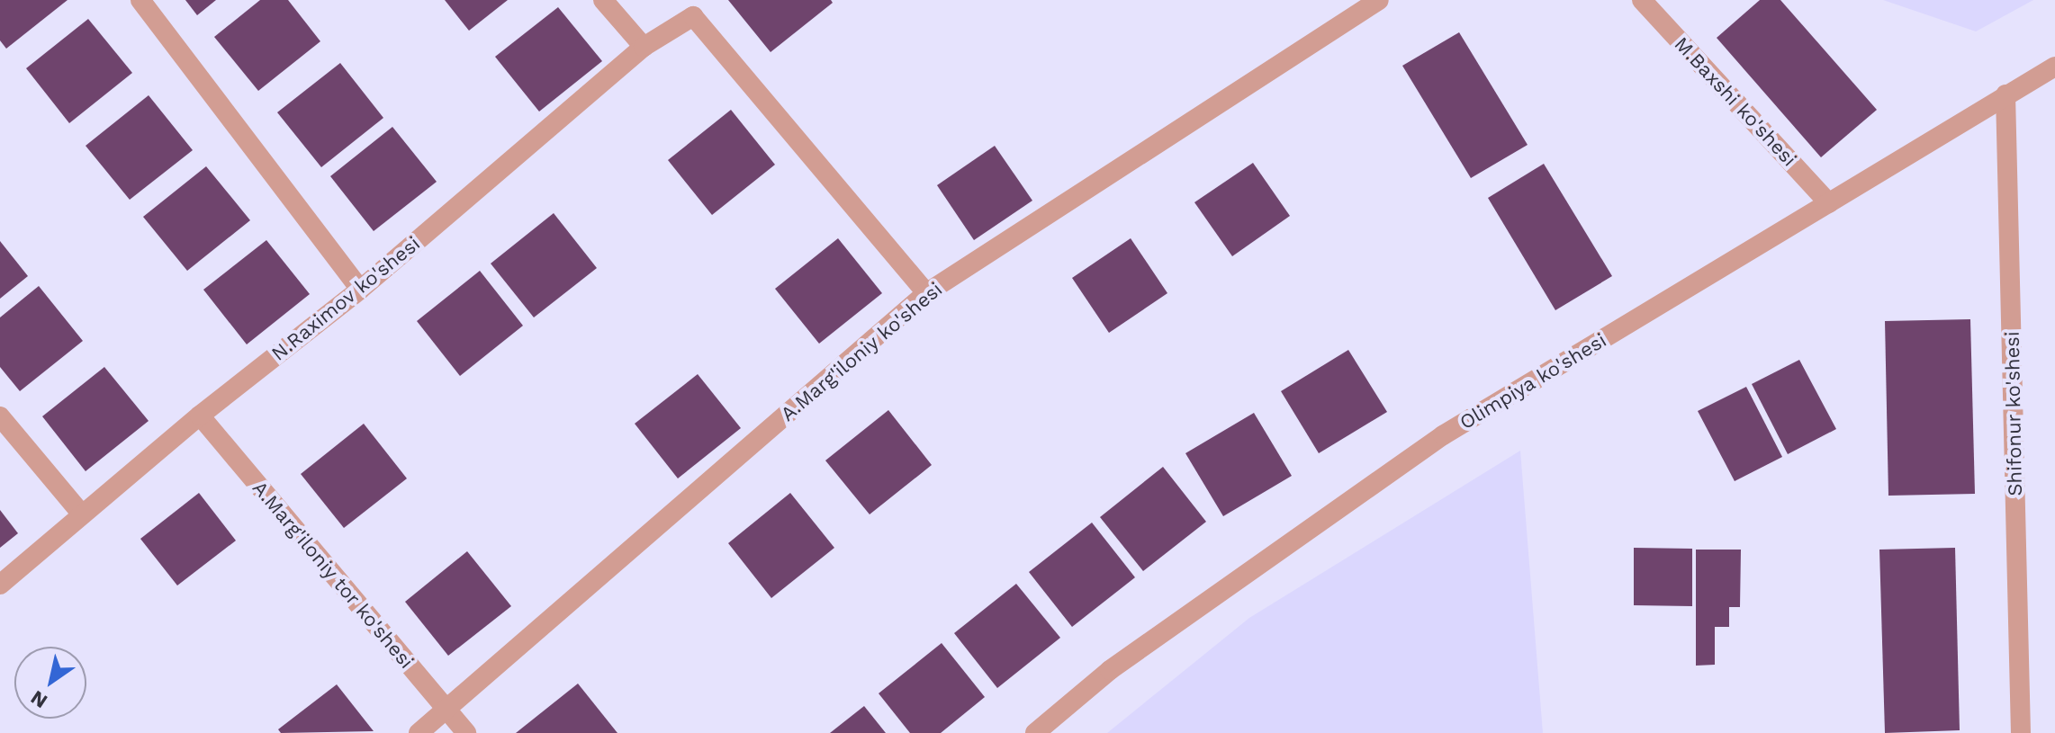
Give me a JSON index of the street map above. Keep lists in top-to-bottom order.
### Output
{
  "streets": {
    "street": [
      "M.Baxshi ko'shesi",
      "N.Raximov ko'shesi",
      "A.Marg'iloniy ko'shesi",
      "Olimpiya ko'shesi",
      "Shifonur ko'shesi",
      "A.Marg'iloniy tor ko'shesi"
    ]
  },
  "crossings": [
    ["M.Baxshi ko'shesi", "Olimpiya ko'shesi"],
    ["N.Raximov ko'shesi", "A.Marg'iloniy ko'shesi"],
    ["N.Raximov ko'shesi", "A.Marg'iloniy tor ko'shesi"],
    ["A.Marg'iloniy ko'shesi", "A.Marg'iloniy tor ko'shesi"],
    ["Olimpiya ko'shesi", "Shifonur ko'shesi"]
  ],
  "north": "bottom left"
}
